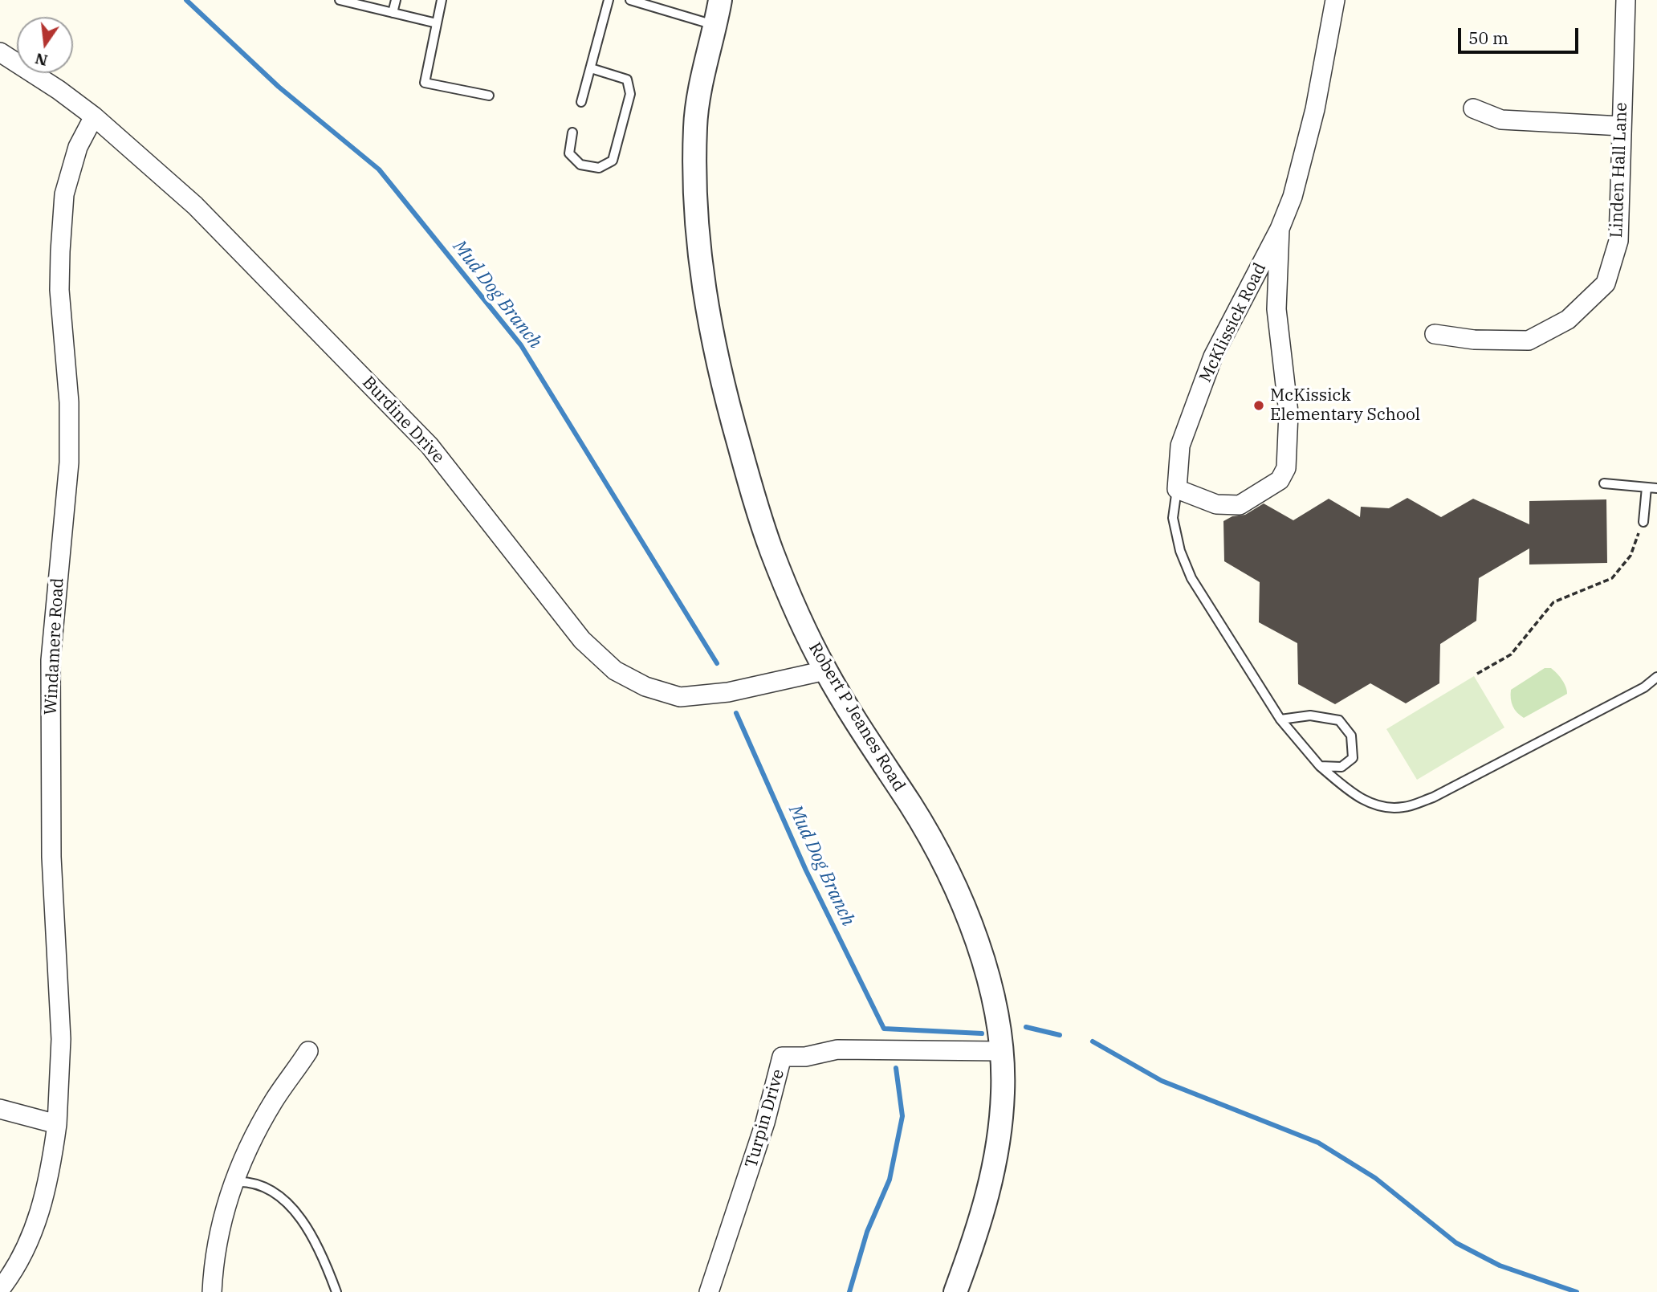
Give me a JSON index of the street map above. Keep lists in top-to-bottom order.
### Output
{
  "streets": {
    "street": [
      "Linden Hall Lane",
      "McKlissick Road",
      "Burdine Drive",
      "Windamere Road",
      "Robert P Jeanes Road",
      "Turpin Drive"
    ]
  },
  "crossings": [
    ["Burdine Drive", "Windamere Road"],
    ["Burdine Drive", "Robert P Jeanes Road"],
    ["Robert P Jeanes Road", "Turpin Drive"]
  ],
  "water": ["Mud Dog Branch"],
  "places": ["McKissick Elementary School"],
  "scale_bar": "50 m",
  "north": "bottom"
}
